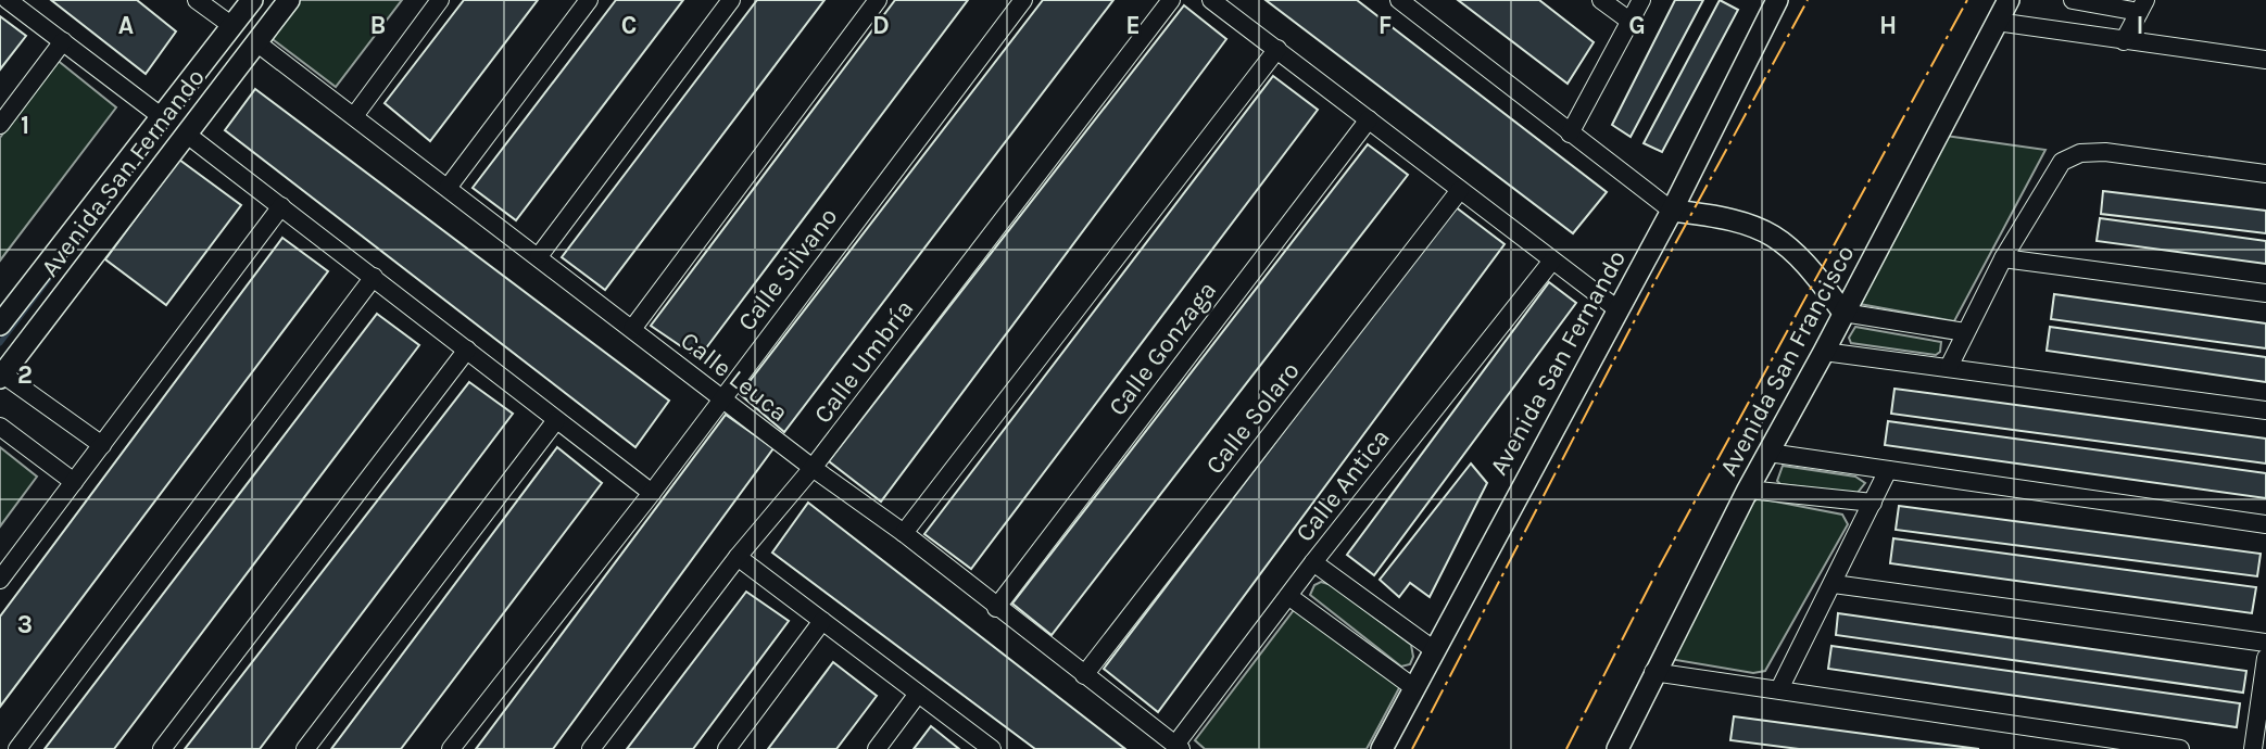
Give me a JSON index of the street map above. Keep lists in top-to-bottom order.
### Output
{
  "streets": {
    "street": [
      "Avenida San Fernando",
      "Calle Silvano",
      "Calle Gonzaga",
      "Avenida San Francisco",
      "Calle Umbría",
      "Calle Leuca",
      "Calle Solaro",
      "Calle Antica"
    ]
  },
  "crossings": [
    ["Avenida San Fernando", "Calle Leuca"],
    ["Calle Silvano", "Calle Leuca"],
    ["Calle Gonzaga", "Calle Leuca"],
    ["Calle Umbría", "Calle Leuca"],
    ["Calle Leuca", "Calle Solaro"],
    ["Calle Leuca", "Calle Antica"]
  ],
  "grid": {
    "columns": [
      "A",
      "B",
      "C",
      "D",
      "E",
      "F",
      "G",
      "H",
      "I"
    ],
    "rows": ["1", "2", "3"]
  }
}
